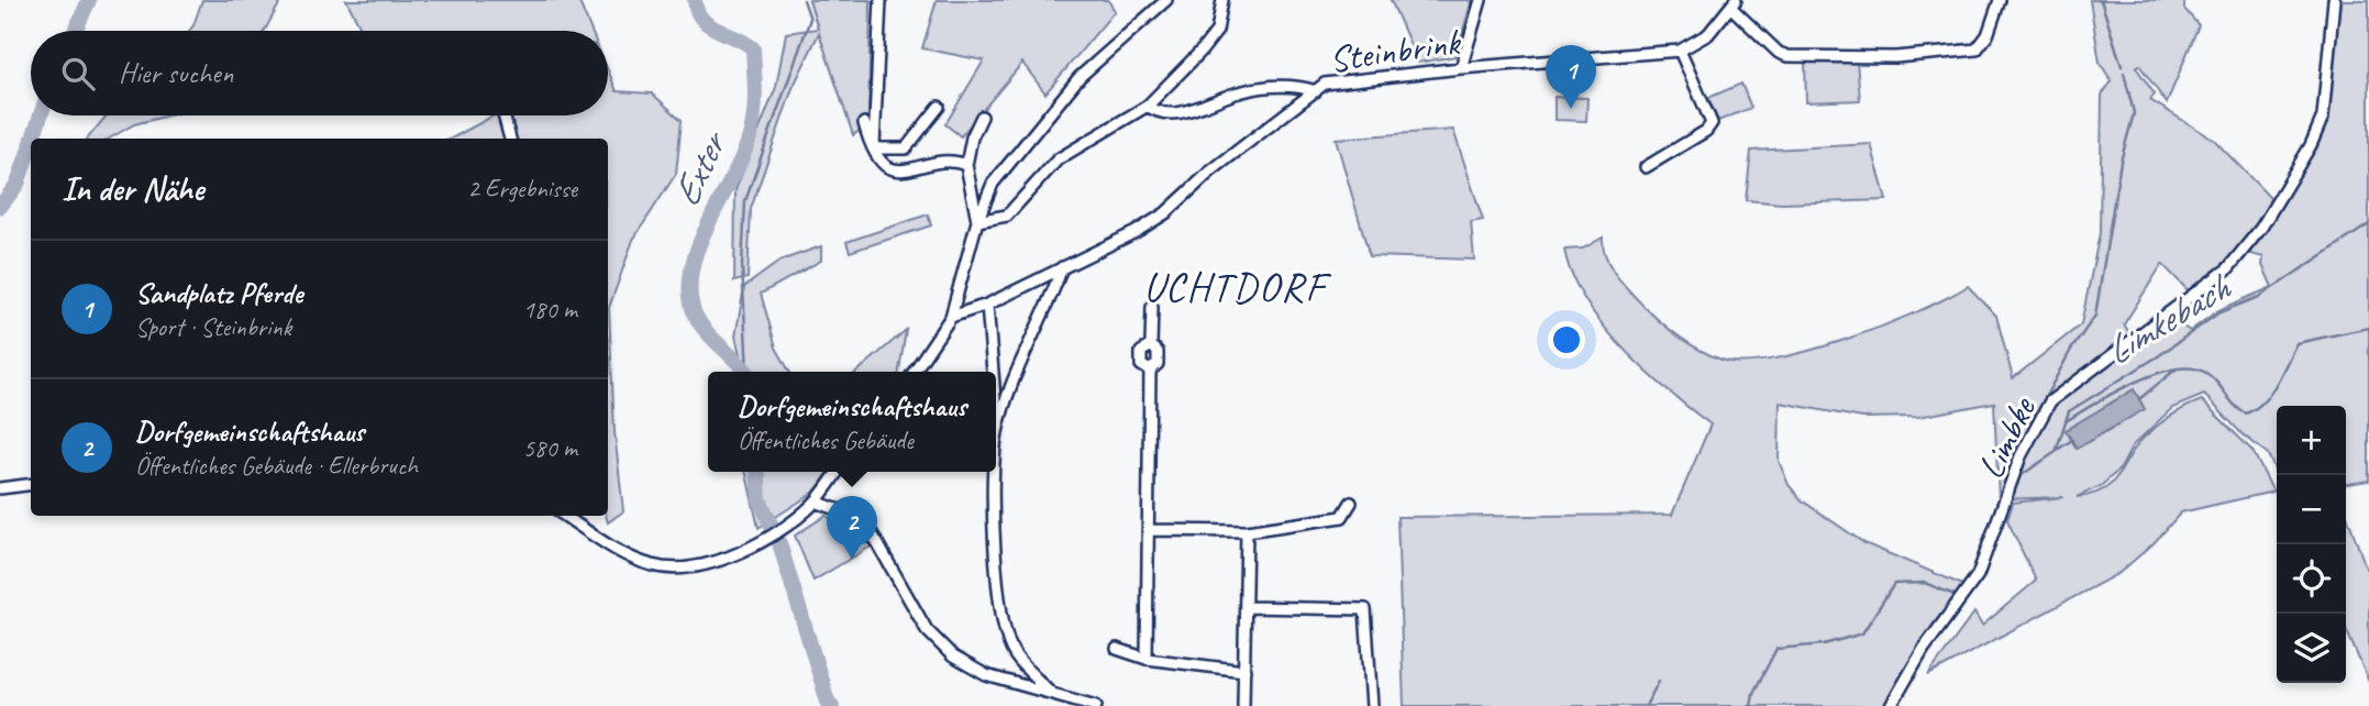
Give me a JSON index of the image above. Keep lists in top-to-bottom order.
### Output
{
  "streets": {
    "street": ["Steinbrink", "Limbke"]
  },
  "districts": ["UCHTDORF"],
  "water": ["Exter", "Limkebach"],
  "page": {
    "search": "Hier suchen",
    "pins": ["1", "2"],
    "heading": ["In der Nähe", "2 Ergebnisse"],
    "list": [
      {
        "mark": "1",
        "name": "Sandplatz Pferde",
        "note": "Sport · Steinbrink",
        "value": "180 m"
      },
      {
        "mark": "2",
        "name": "Dorfgemeinschaftshaus",
        "note": "Öffentliches Gebäude · Ellerbruch",
        "value": "580 m"
      }
    ],
    "popup": ["Dorfgemeinschaftshaus", "Öffentliches Gebäude"],
    "map_buttons": ["+", "−"]
  }
}
